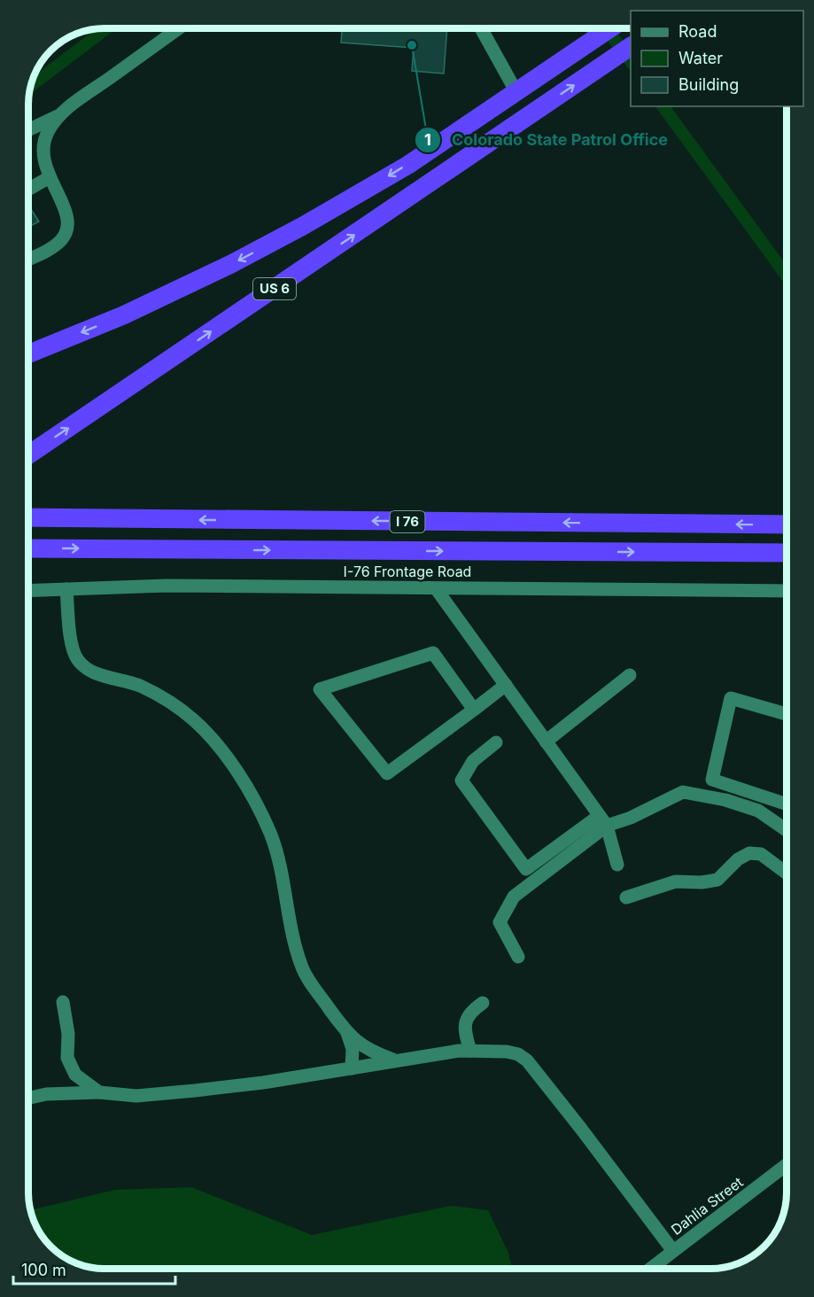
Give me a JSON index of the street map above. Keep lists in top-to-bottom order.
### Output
{
  "streets": {
    "highway": ["US 6", "I 76"],
    "street": ["I-76 Frontage Road", "Dahlia Street"]
  },
  "places": ["Colorado State Patrol Office"],
  "legend": ["Road", "Water", "Building"],
  "scale_bar": "100 m"
}
